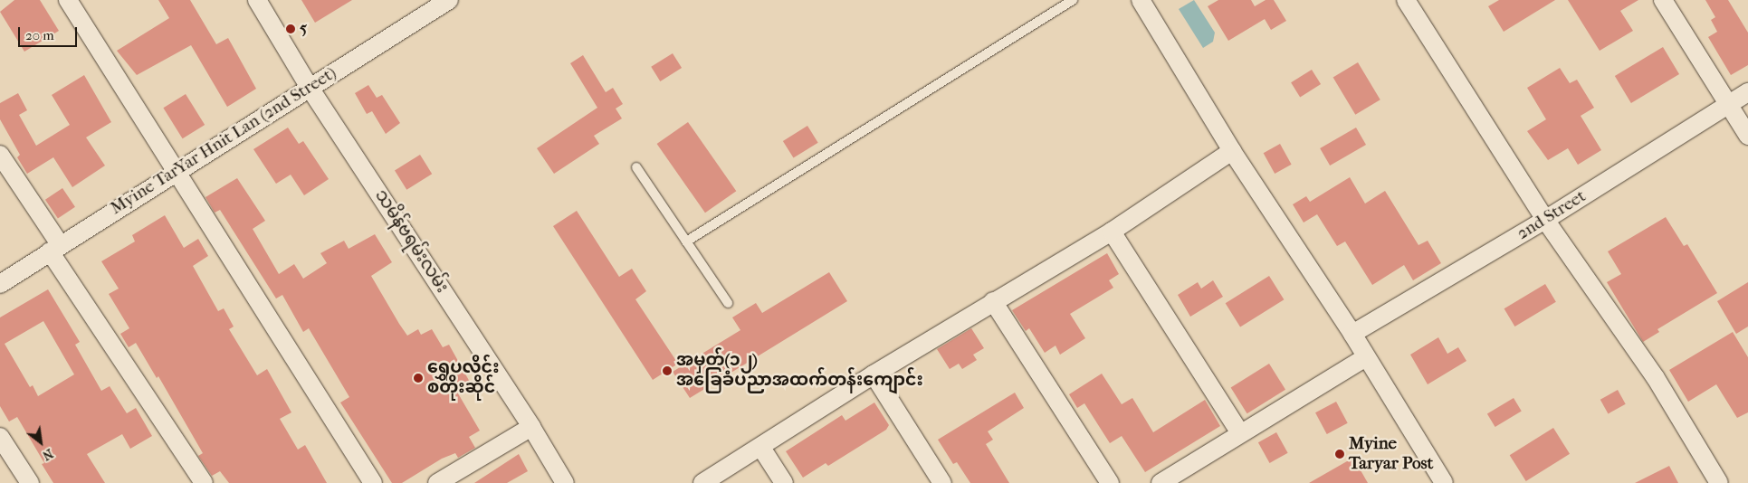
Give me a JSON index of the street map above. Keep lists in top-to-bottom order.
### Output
{
  "streets": {
    "street": ["Myine TarYar Hnit Lan (2nd Street)", "2nd Street", "သမိန်ဗရမ်းလမ်း"]
  },
  "crossings": [
    ["Myine TarYar Hnit Lan (2nd Street)", "သမိန်ဗရမ်းလမ်း"]
  ],
  "places": [
    "5",
    "အမှတ်(၁၂) အခြေခံပညာအထက်တန်းကျောင်း",
    "ရွှေပလိုင်း စတိုးဆိုင်",
    "Myine Taryar Post"
  ],
  "scale_bar": "20 m",
  "north": "bottom right"
}
